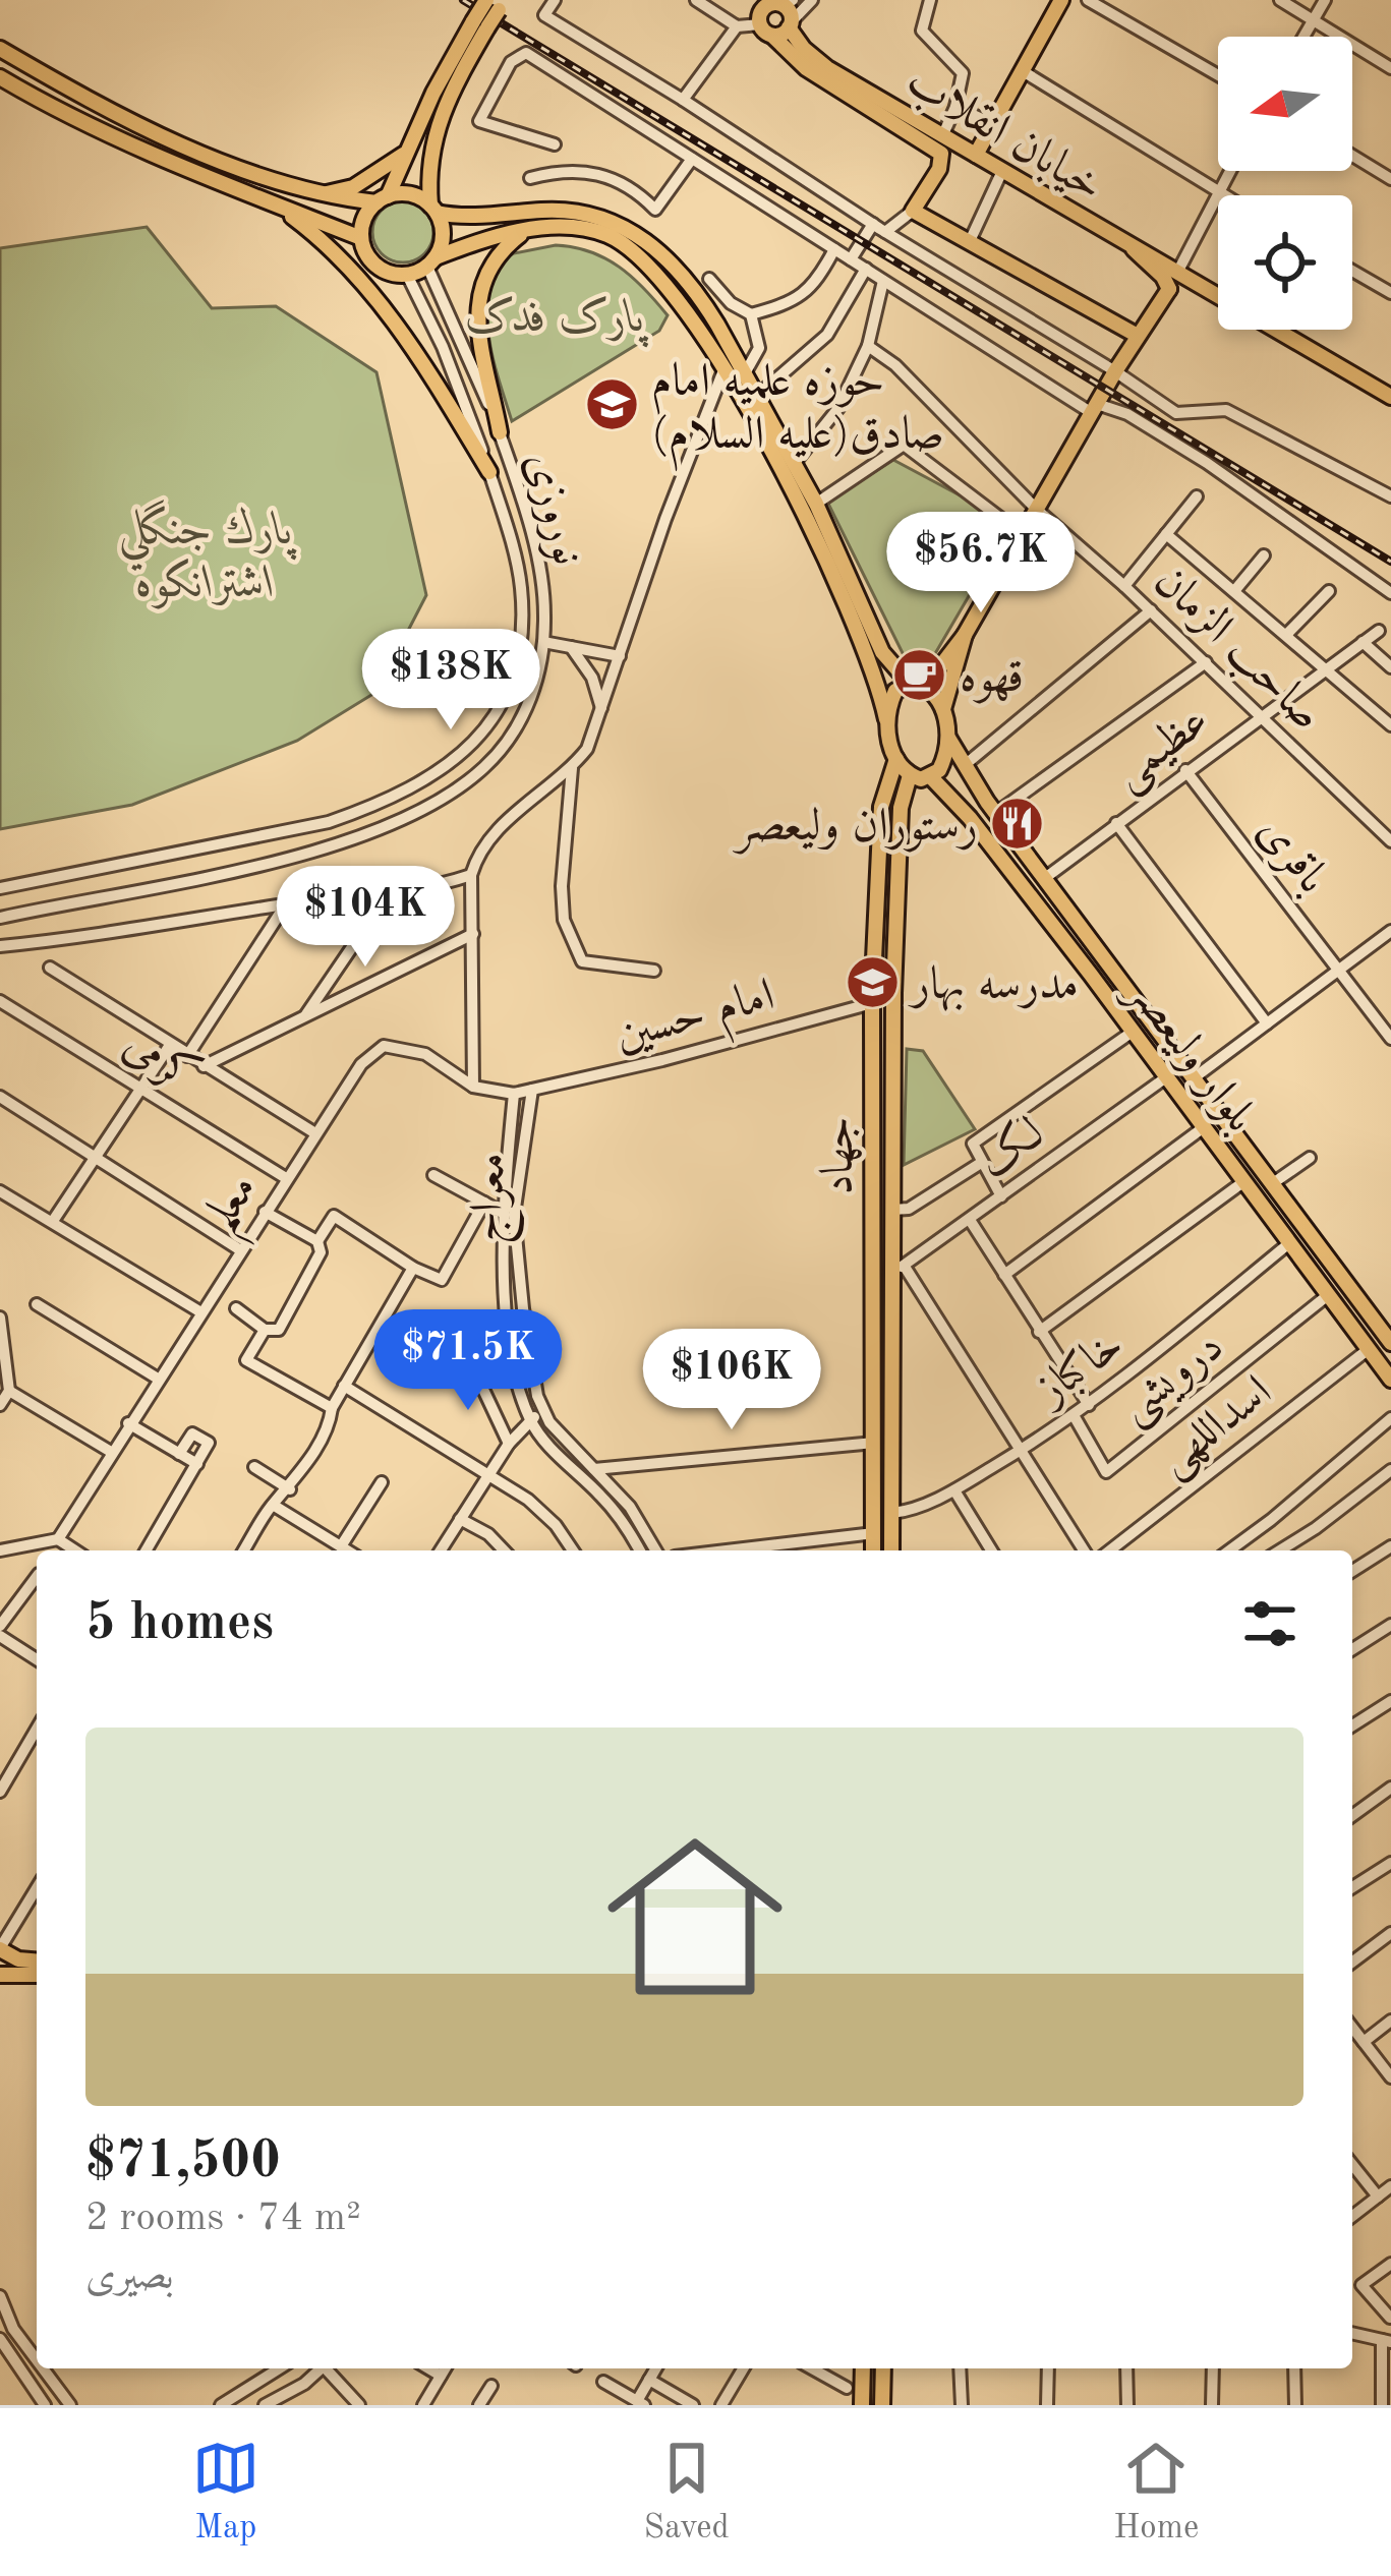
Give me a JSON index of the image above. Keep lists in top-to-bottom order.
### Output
{
  "streets": {
    "main road": ["خیابان انقلاب", "بلوار ولیعصر", "جهاد"],
    "street": [
      "نوروزی",
      "صاحب الزمان",
      "عظیمی",
      "باقری",
      "امام حسین",
      "کرمی",
      "لک",
      "معراج",
      "معلم",
      "خاکباز",
      "درویشی",
      "اسداللهی"
    ]
  },
  "crossings": [
    ["صاحب الزمان", "عظیمی"],
    ["عظیمی", "باقری"],
    ["عظیمی", "بلوار ولیعصر"],
    ["امام حسین", "جهاد"],
    ["امام حسین", "معراج"],
    ["امام حسین", "معلم"],
    ["بلوار ولیعصر", "لک"],
    ["بلوار ولیعصر", "جهاد"],
    ["بلوار ولیعصر", "خاکباز"],
    ["بلوار ولیعصر", "درویشی"],
    ["بلوار ولیعصر", "اسداللهی"],
    ["کرمی", "معلم"],
    ["لک", "جهاد"],
    ["جهاد", "خاکباز"],
    ["معراج", "معلم"],
    ["خاکباز", "درویشی"]
  ],
  "parks": ["پارک فدک", "پارك جنگلي اشترانكوه"],
  "places": {
    "school or university": ["حوزه علمیه امام صادق(علیه السلام)", "مدرسه بهار"],
    "cafe": ["قهوه"],
    "restaurant": ["رستوران ولیعصر"]
  },
  "north": "left",
  "page": {
    "price": [
      "$56.7K",
      "$138K",
      "$104K",
      "$71.5K",
      "$106K"
    ],
    "heading": "5 homes",
    "list": [
      {
        "name": "$71,500",
        "note": "2 rooms · 74 m² · بصیری"
      }
    ],
    "tabs": ["Map", "Saved", "Home"]
  }
}
